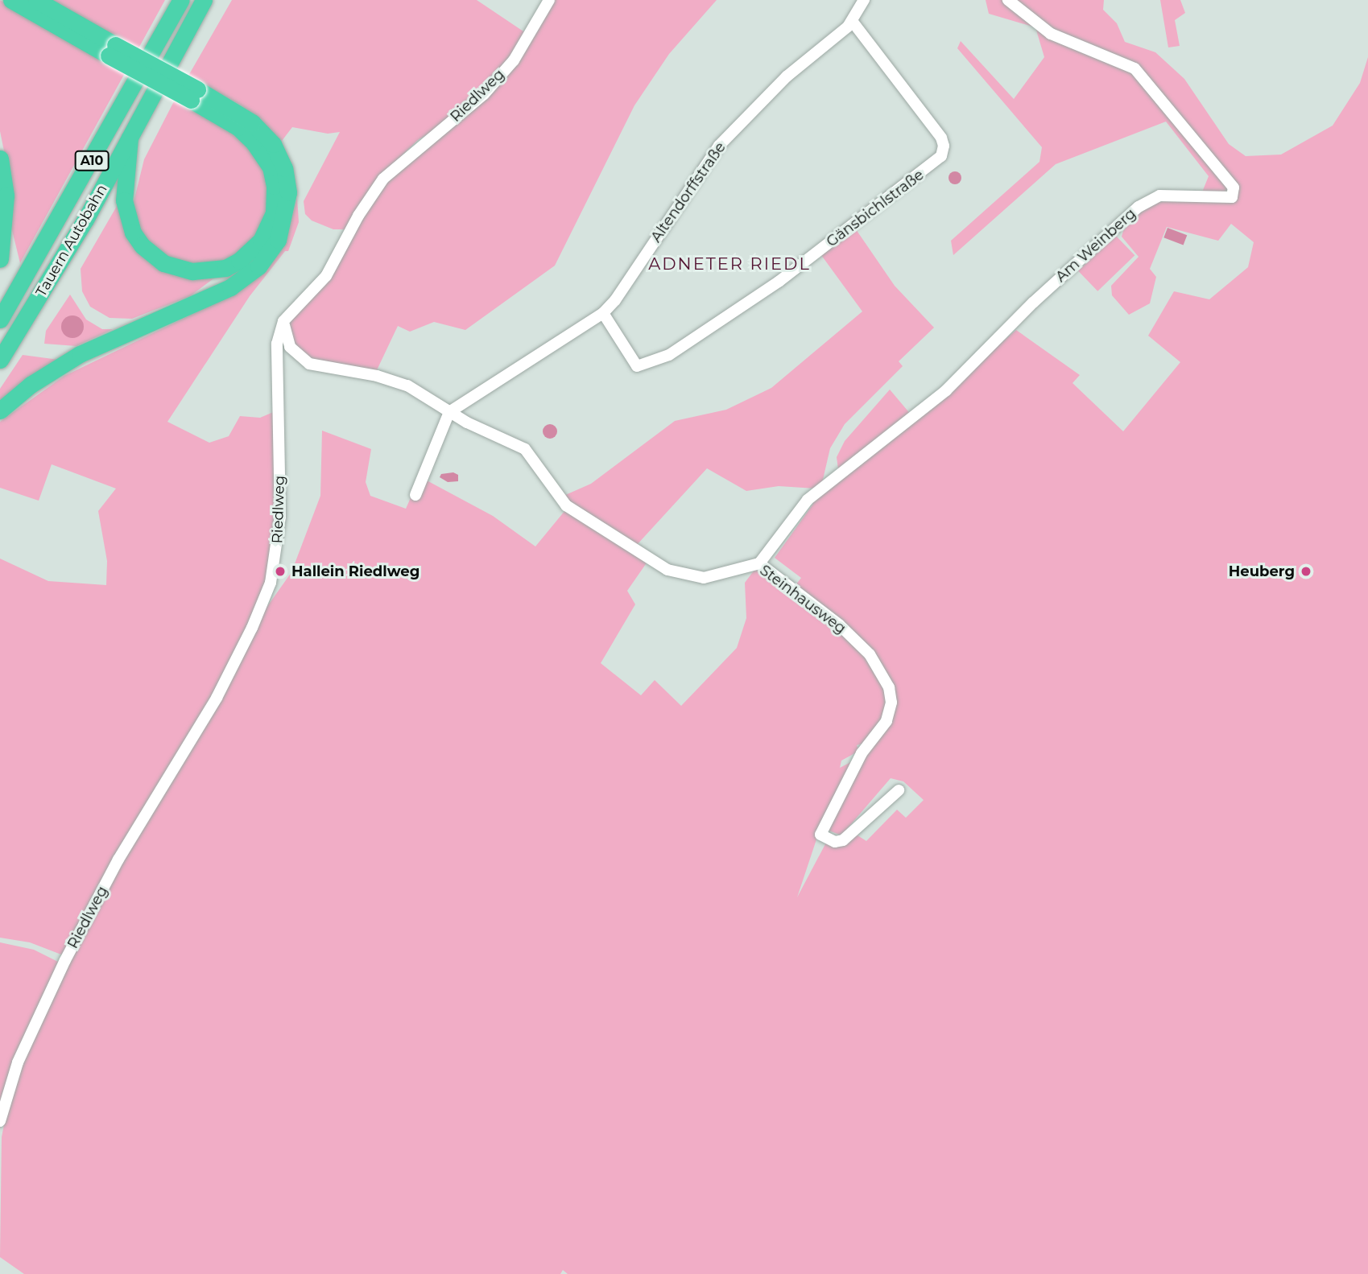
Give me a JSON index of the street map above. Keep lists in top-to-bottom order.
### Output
{
  "streets": {
    "highway": ["A10", "Tauern Autobahn"],
    "street": [
      "Riedlweg",
      "Altendorffstraße",
      "Gänsbichlstraße",
      "Am Weinberg",
      "Steinhausweg"
    ]
  },
  "crossings": [
    ["Riedlweg", "Steinhausweg"],
    ["Altendorffstraße", "Gänsbichlstraße"],
    ["Altendorffstraße", "Steinhausweg"],
    ["Am Weinberg", "Steinhausweg"]
  ],
  "districts": ["ADNETER RIEDL"],
  "places": ["Hallein Riedlweg", "Heuberg"]
}
